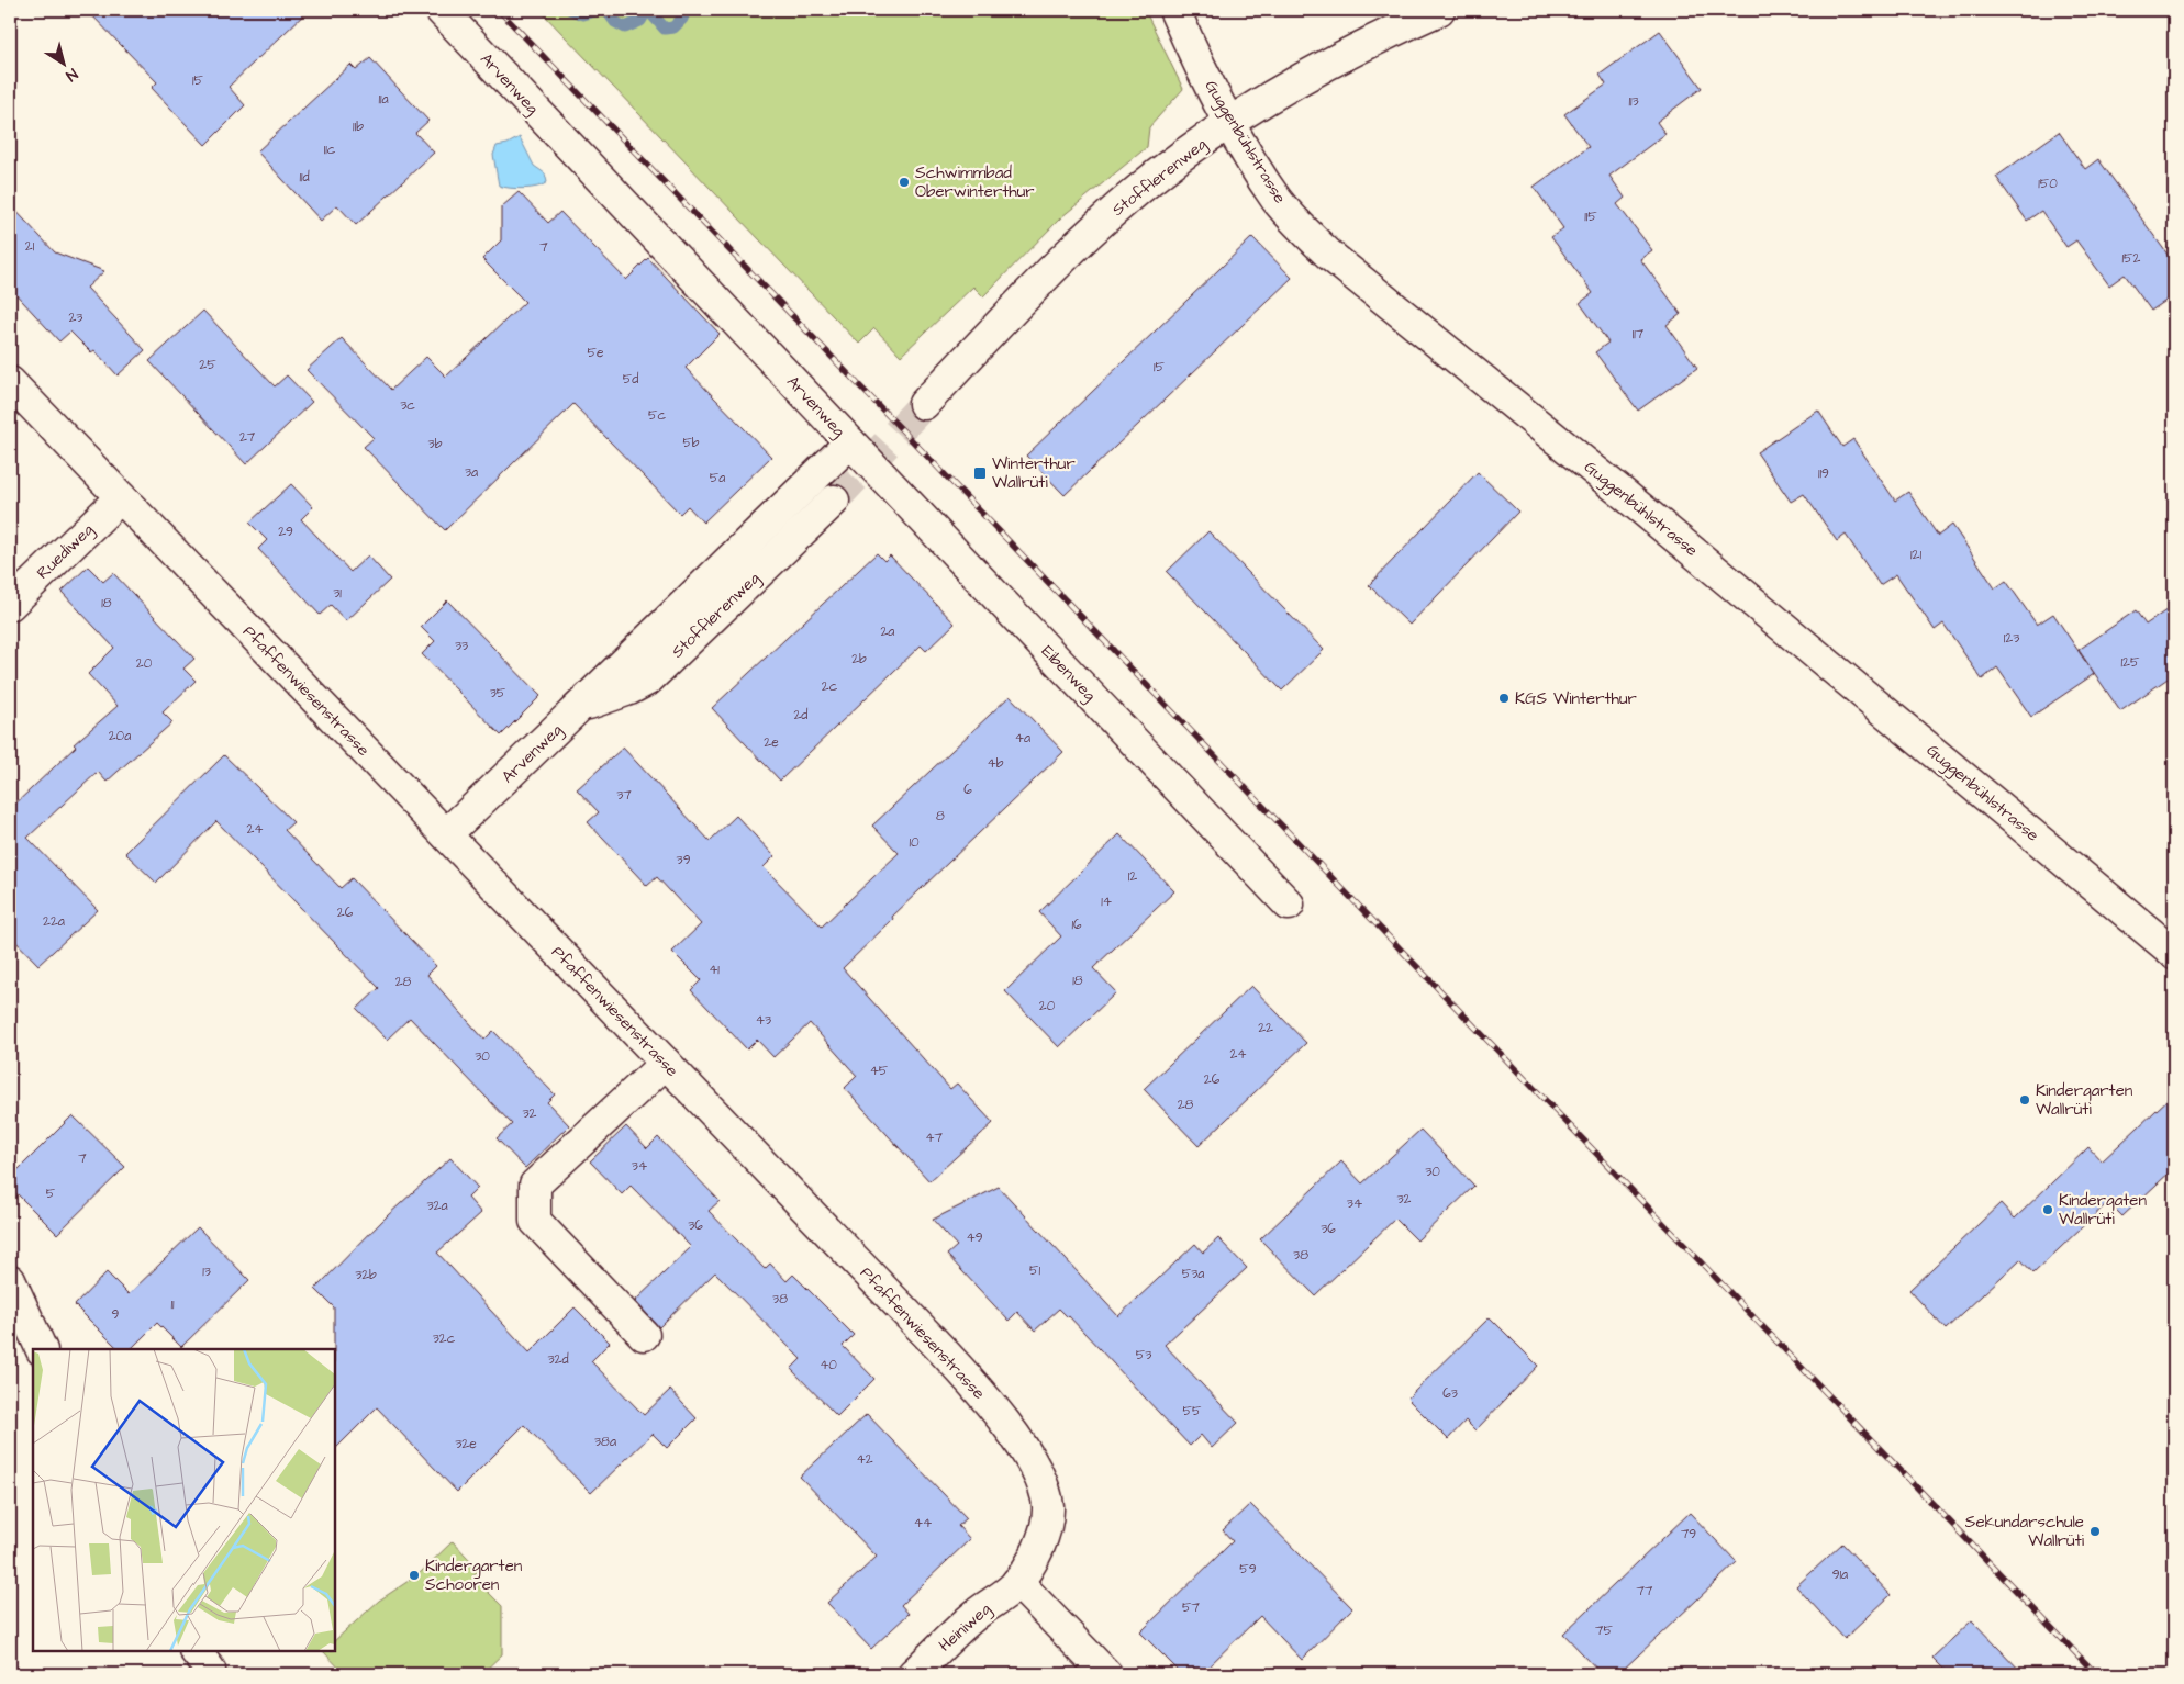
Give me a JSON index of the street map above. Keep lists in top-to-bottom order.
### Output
{
  "streets": {
    "street": [
      "Arvenweg",
      "Guggenbühlstrasse",
      "Stofflerenweg",
      "Ruediweg",
      "Eibenweg",
      "Pfaffenwiesenstrasse",
      "Heiniweg"
    ]
  },
  "crossings": [
    ["Arvenweg", "Stofflerenweg"],
    ["Arvenweg", "Eibenweg"],
    ["Arvenweg", "Pfaffenwiesenstrasse"],
    ["Guggenbühlstrasse", "Stofflerenweg"],
    ["Ruediweg", "Pfaffenwiesenstrasse"],
    ["Pfaffenwiesenstrasse", "Heiniweg"]
  ],
  "places": {
    "other": [
      "Schwimmbad Oberwinterthur",
      "KGS Winterthur",
      "Kindergarten Wallrüti",
      "Kindergaten Wallrüti",
      "Sekundarschule Wallrüti",
      "Kindergarten Schooren"
    ],
    "transit": ["Winterthur Wallrüti"]
  },
  "house_numbers": [
    "15",
    "11a",
    "113",
    "11b",
    "11c",
    "11d",
    "150",
    "115",
    "21",
    "7",
    "152",
    "23",
    "117",
    "5e",
    "25",
    "15",
    "5d",
    "3c",
    "5c",
    "27",
    "5b",
    "3b",
    "3a",
    "119",
    "5a",
    "29",
    "121",
    "31",
    "18",
    "2a",
    "123",
    "33",
    "2b",
    "125",
    "20",
    "2c",
    "35",
    "2d",
    "20a",
    "4a",
    "2e",
    "4b",
    "6",
    "37",
    "8",
    "24",
    "10",
    "39",
    "12",
    "14",
    "26",
    "22a",
    "16",
    "41",
    "18",
    "28",
    "20",
    "43",
    "22",
    "24",
    "30",
    "45",
    "26",
    "28",
    "32",
    "47",
    "7",
    "34",
    "30",
    "5",
    "32",
    "34",
    "32a",
    "36",
    "36",
    "49",
    "38",
    "51",
    "13",
    "53a",
    "32b",
    "38",
    "11",
    "9",
    "32c",
    "53",
    "32d",
    "40",
    "63",
    "55",
    "38a",
    "32e",
    "42",
    "44",
    "79",
    "59",
    "91a",
    "77",
    "57",
    "75"
  ],
  "north": "bottom right"
}
